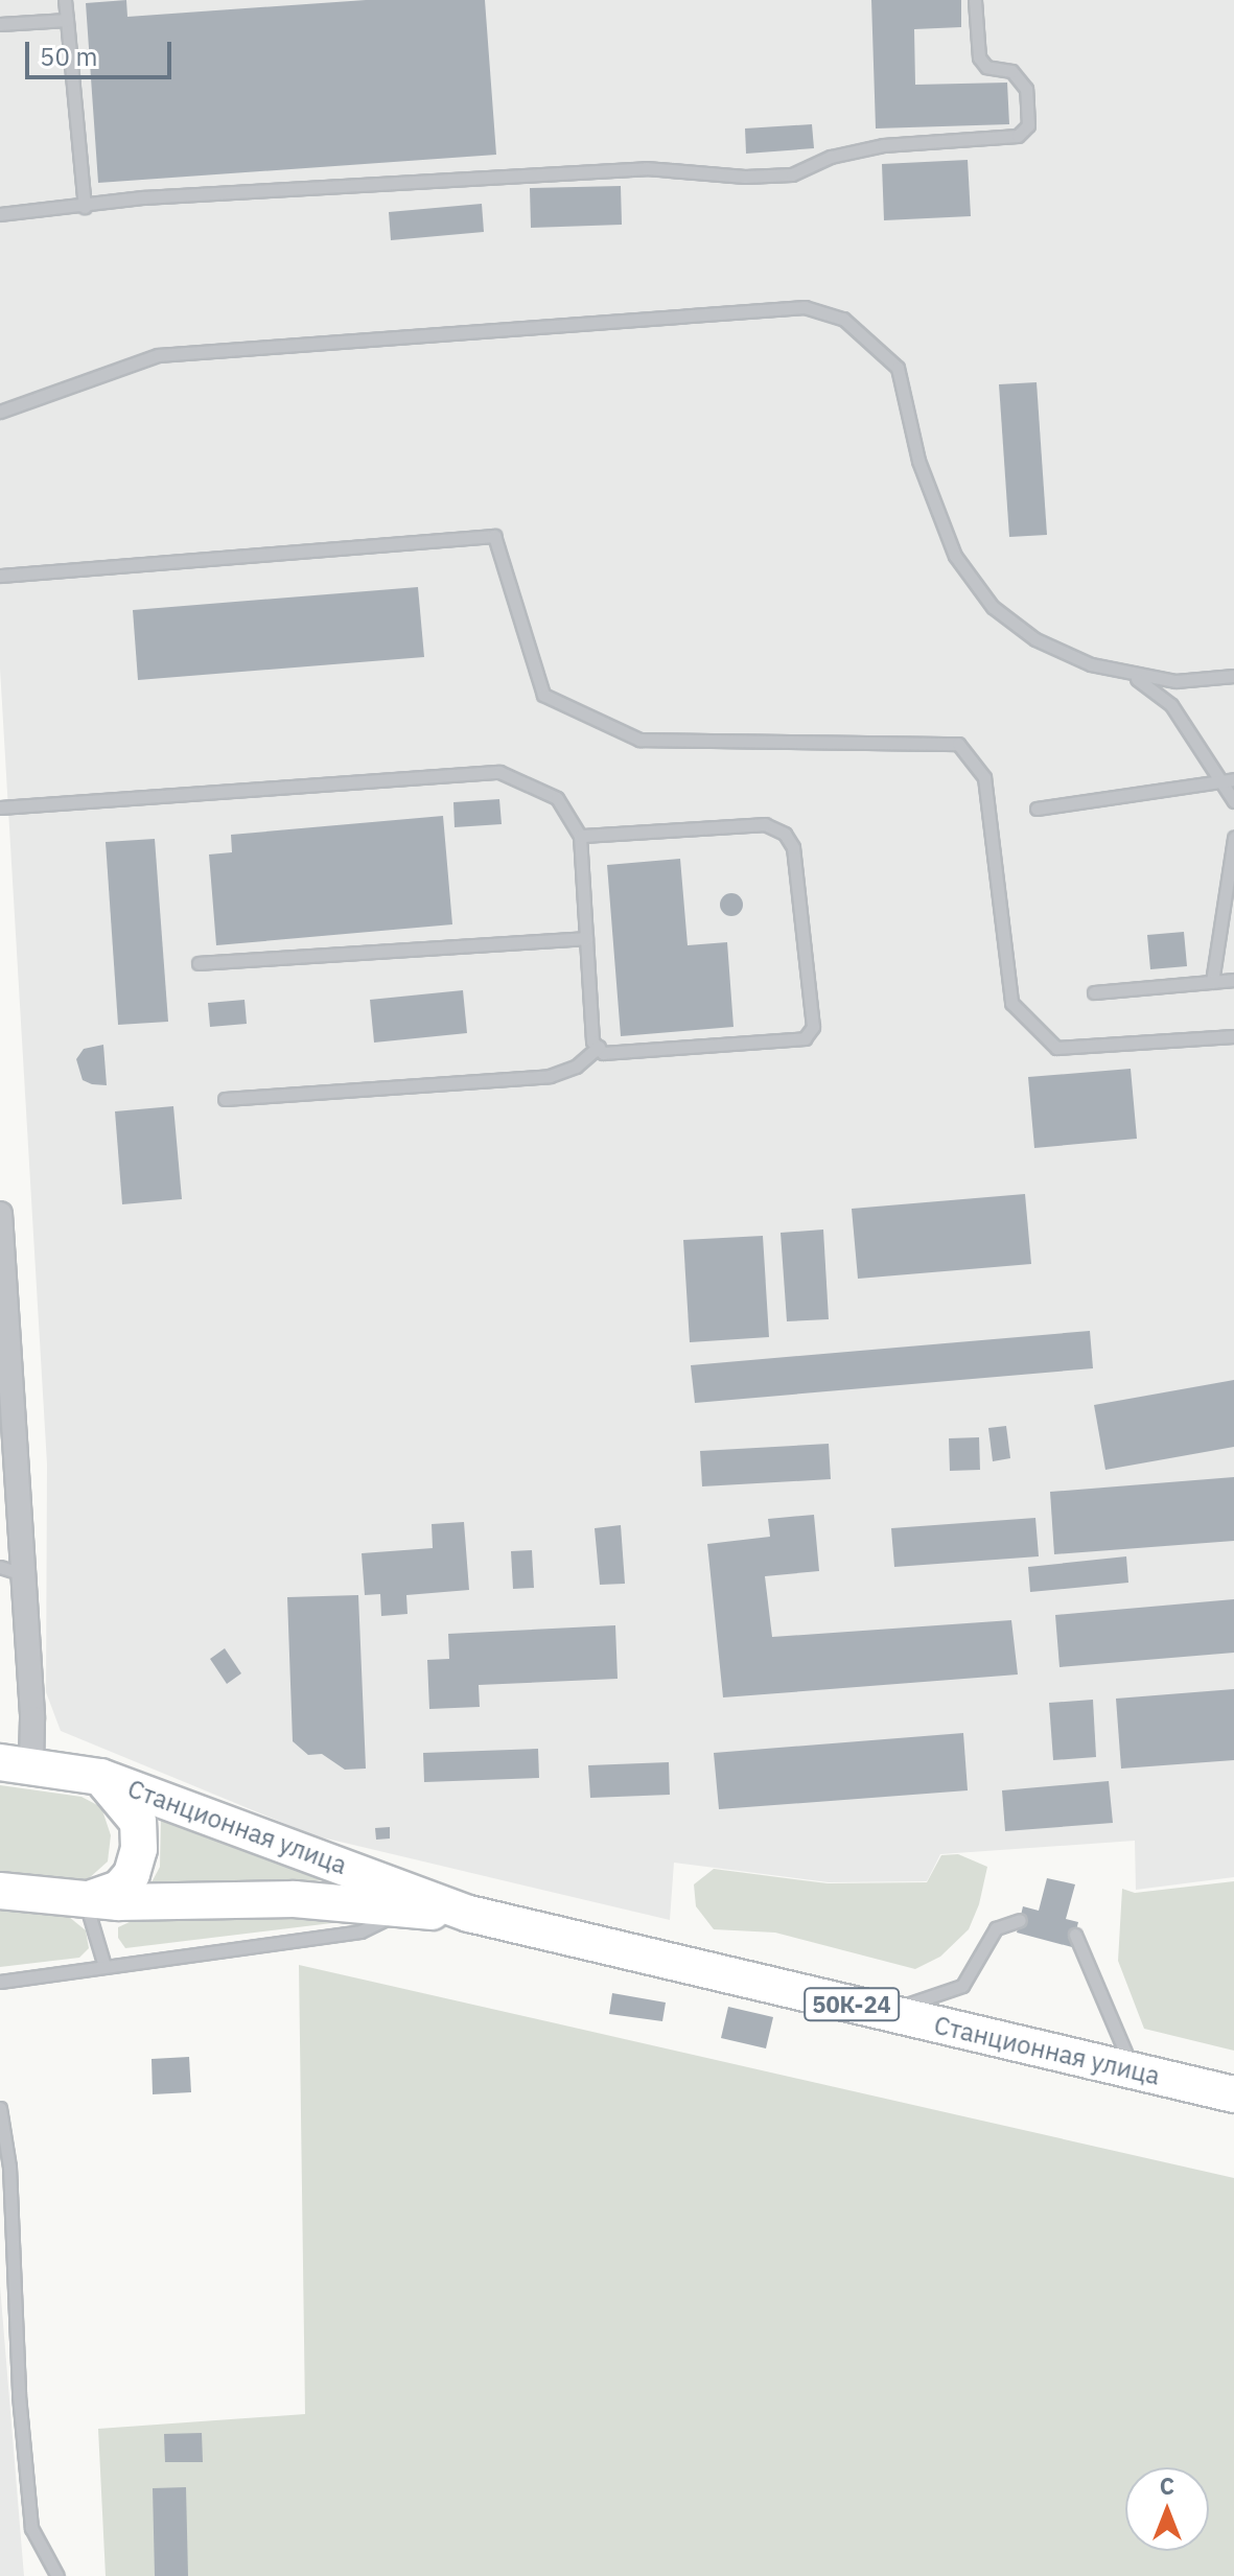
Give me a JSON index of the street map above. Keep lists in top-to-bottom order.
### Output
{
  "streets": {
    "main road": ["Станционная улица", "50К-24"]
  },
  "scale_bar": "50 m",
  "north": "top"
}
